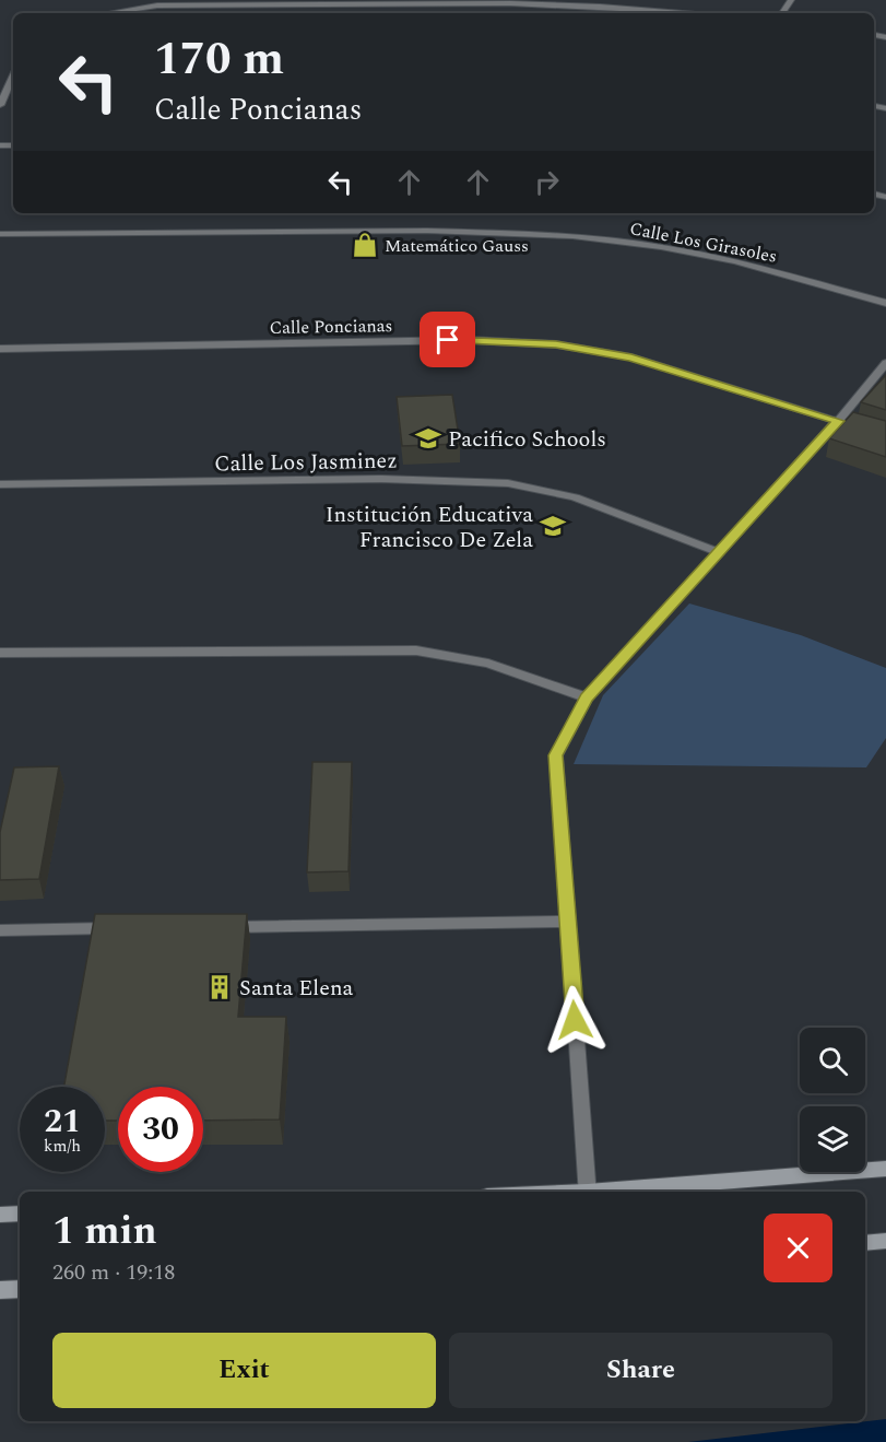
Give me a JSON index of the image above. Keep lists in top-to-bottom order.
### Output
{
  "streets": {
    "street": ["Calle Los Girasoles", "Calle Poncianas", "Calle Los Jasminez"]
  },
  "places": {
    "shop": ["Matemático Gauss"],
    "school or university": ["Pacifico Schools", "Institución Educativa Francisco De Zela"],
    "building": ["Santa Elena"]
  },
  "page": {
    "turn": ["170 m", "Calle Poncianas"],
    "speed": "21 km/h",
    "limit": "30",
    "heading": ["1 min", "260 m · 19:18"],
    "buttons": ["Exit", "Share"]
  }
}
